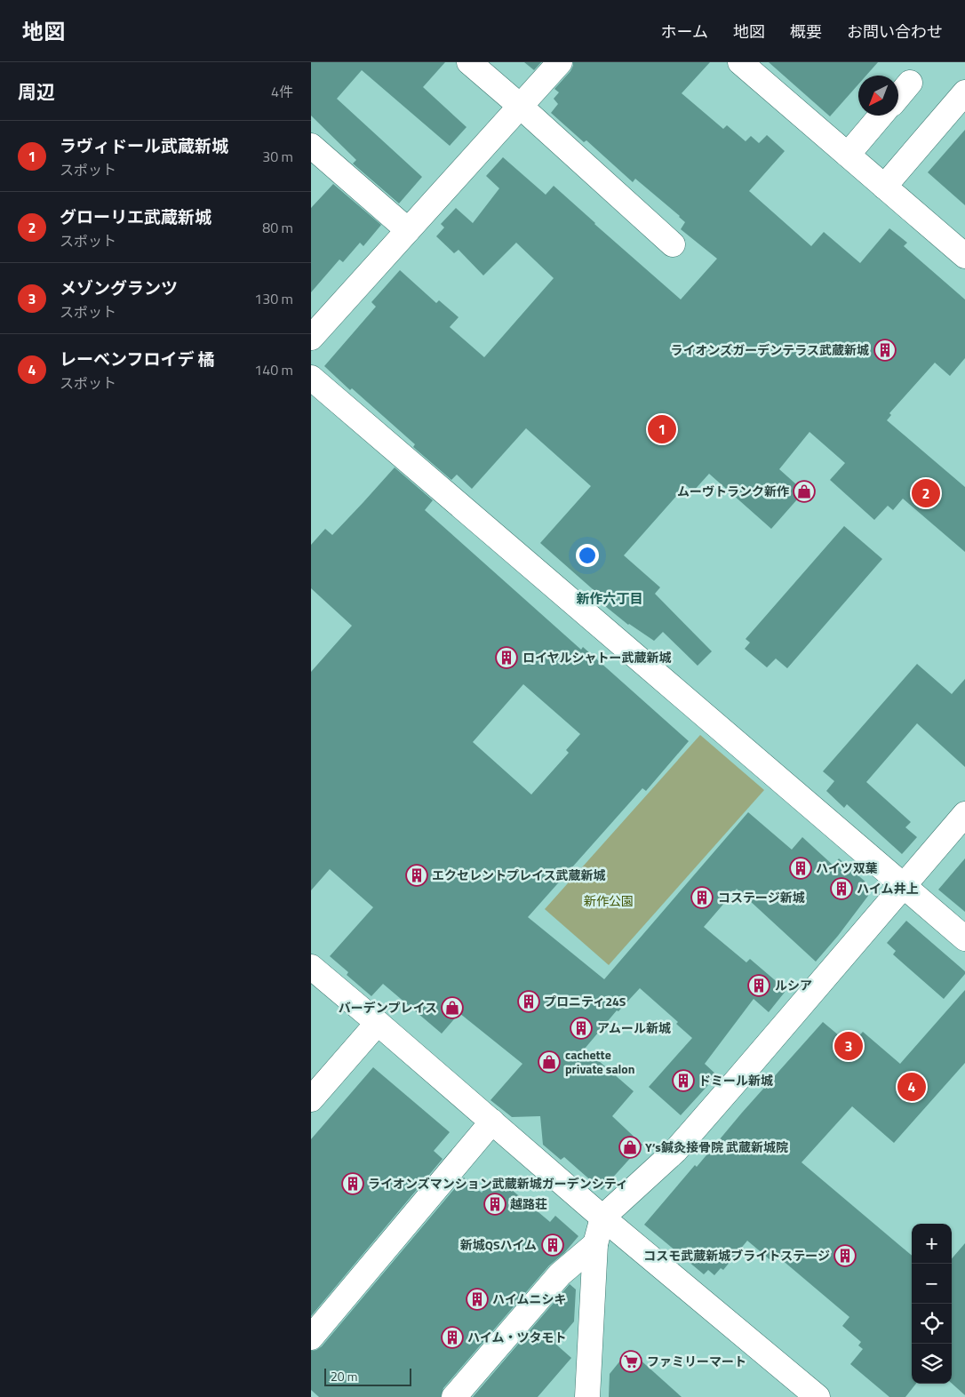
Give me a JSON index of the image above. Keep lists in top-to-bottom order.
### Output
{
  "districts": ["新作六丁目"],
  "parks": ["新作公園"],
  "places": {
    "building": [
      "ライオンズガーデンテラス武蔵新城",
      "ロイヤルシャトー武蔵新城",
      "ハイツ双葉",
      "エクセレントプレイス武蔵新城",
      "ハイム井上",
      "コステージ新城",
      "ルシア",
      "プロニティ24S",
      "アムール新城",
      "ドミール新城",
      "ライオンズマンション武蔵新城ガーデンシティ",
      "越路荘",
      "新城QSハイム",
      "コスモ武蔵新城ブライトステージ",
      "ハイムニシキ",
      "ハイム・ツタモト"
    ],
    "shop": [
      "ムーヴトランク新作",
      "バーデンプレイス",
      "cachette private salon",
      "Y‘s鍼灸接骨院 武蔵新城院"
    ],
    "supermarket": ["ファミリーマート"]
  },
  "scale_bar": "20 m",
  "north": "bottom left",
  "page": {
    "header": "地図",
    "nav": [
      "ホーム",
      "地図",
      "概要",
      "お問い合わせ"
    ],
    "heading": ["周辺", "4件"],
    "list": [
      {
        "mark": "1",
        "name": "ラヴィドール武蔵新城",
        "note": "スポット",
        "value": "30 m"
      },
      {
        "mark": "2",
        "name": "グローリエ武蔵新城",
        "note": "スポット",
        "value": "80 m"
      },
      {
        "mark": "3",
        "name": "メゾングランツ",
        "note": "スポット",
        "value": "130 m"
      },
      {
        "mark": "4",
        "name": "レーベンフロイデ 橘",
        "note": "スポット",
        "value": "140 m"
      }
    ],
    "pins": [
      "1",
      "2",
      "3",
      "4"
    ],
    "map_buttons": ["+", "−"],
    "scale": "20 m"
  }
}
